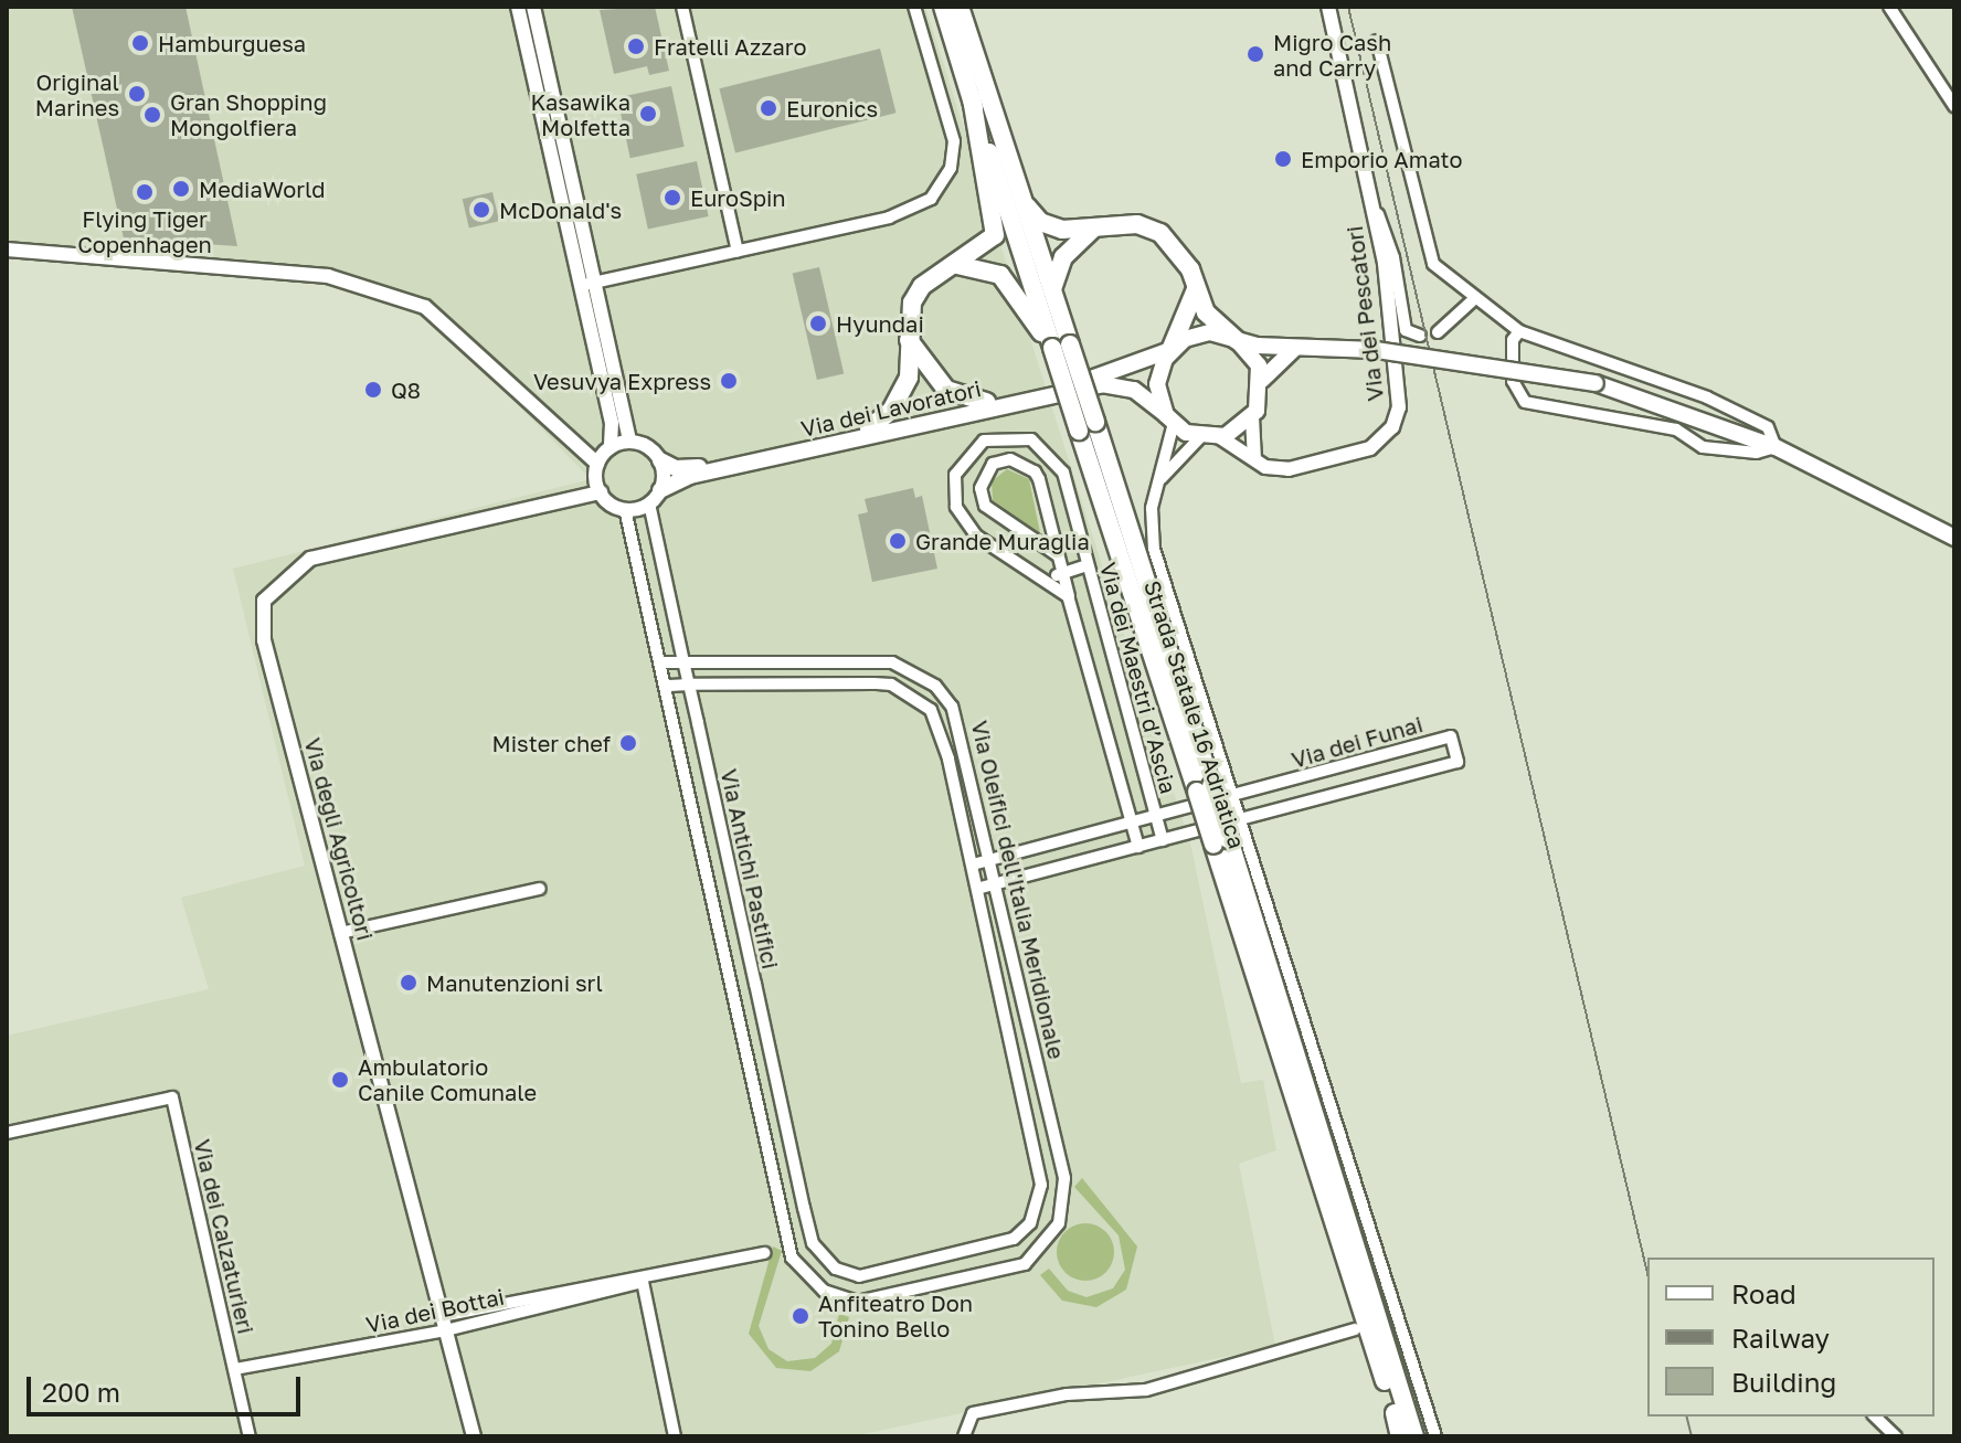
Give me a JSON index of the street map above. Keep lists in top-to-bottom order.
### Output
{
  "streets": {
    "highway": ["Strada Statale 16 Adriatica"],
    "main road": ["Via dei Lavoratori"],
    "street": [
      "Via dei Pescatori",
      "Via dei Maestri d’Ascia",
      "Via dei Funai",
      "Via degli Agricoltori",
      "Via Antichi Pastifici",
      "Via Oleifici dell'Italia Meridionale",
      "Via dei Calzaturieri",
      "Via dei Bottai"
    ]
  },
  "crossings": [
    ["Via dei Maestri d’Ascia", "Via dei Funai"],
    ["Via dei Funai", "Via Oleifici dell'Italia Meridionale"],
    ["Via degli Agricoltori", "Via Antichi Pastifici"],
    ["Via degli Agricoltori", "Via dei Bottai"],
    ["Via Antichi Pastifici", "Via Oleifici dell'Italia Meridionale"],
    ["Via dei Calzaturieri", "Via dei Bottai"]
  ],
  "places": [
    "Hamburguesa",
    "Fratelli Azzaro",
    "Migro Cash and Carry",
    "Original Marines",
    "Euronics",
    "Kasawika Molfetta",
    "Gran Shopping Mongolfiera",
    "Emporio Amato",
    "MediaWorld",
    "Flying Tiger Copenhagen",
    "EuroSpin",
    "McDonald's",
    "Hyundai",
    "Vesuvya Express",
    "Q8",
    "Grande Muraglia",
    "Mister chef",
    "Manutenzioni srl",
    "Ambulatorio Canile Comunale",
    "Anfiteatro Don Tonino Bello"
  ],
  "legend": ["Road", "Railway", "Building"],
  "scale_bar": "200 m"
}
